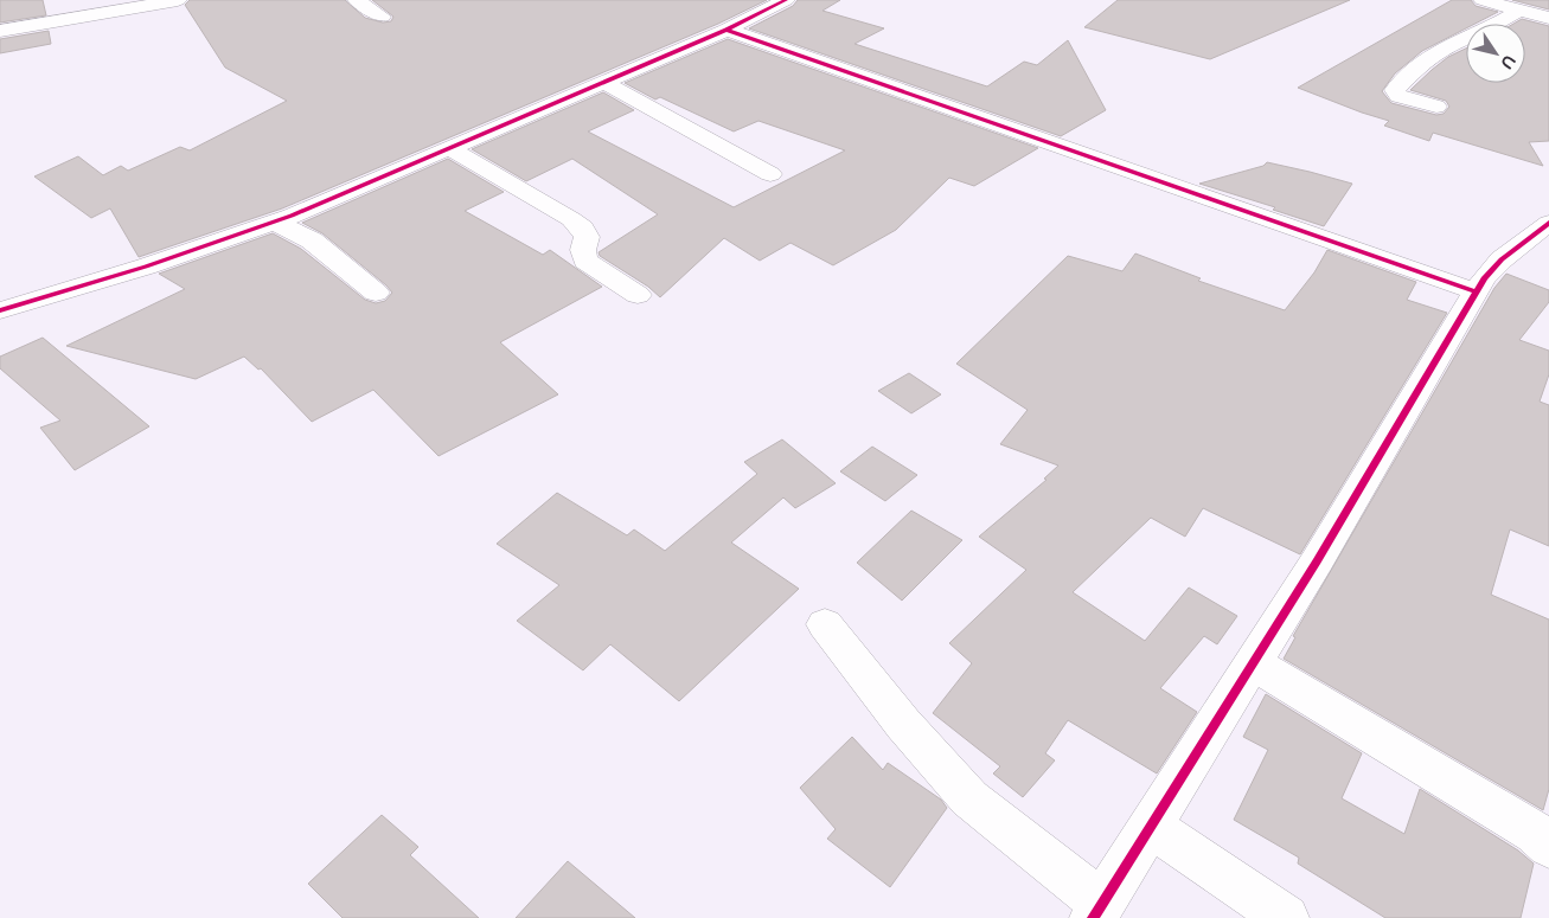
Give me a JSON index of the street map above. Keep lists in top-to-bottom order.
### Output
{
  "north": "bottom right"
}
